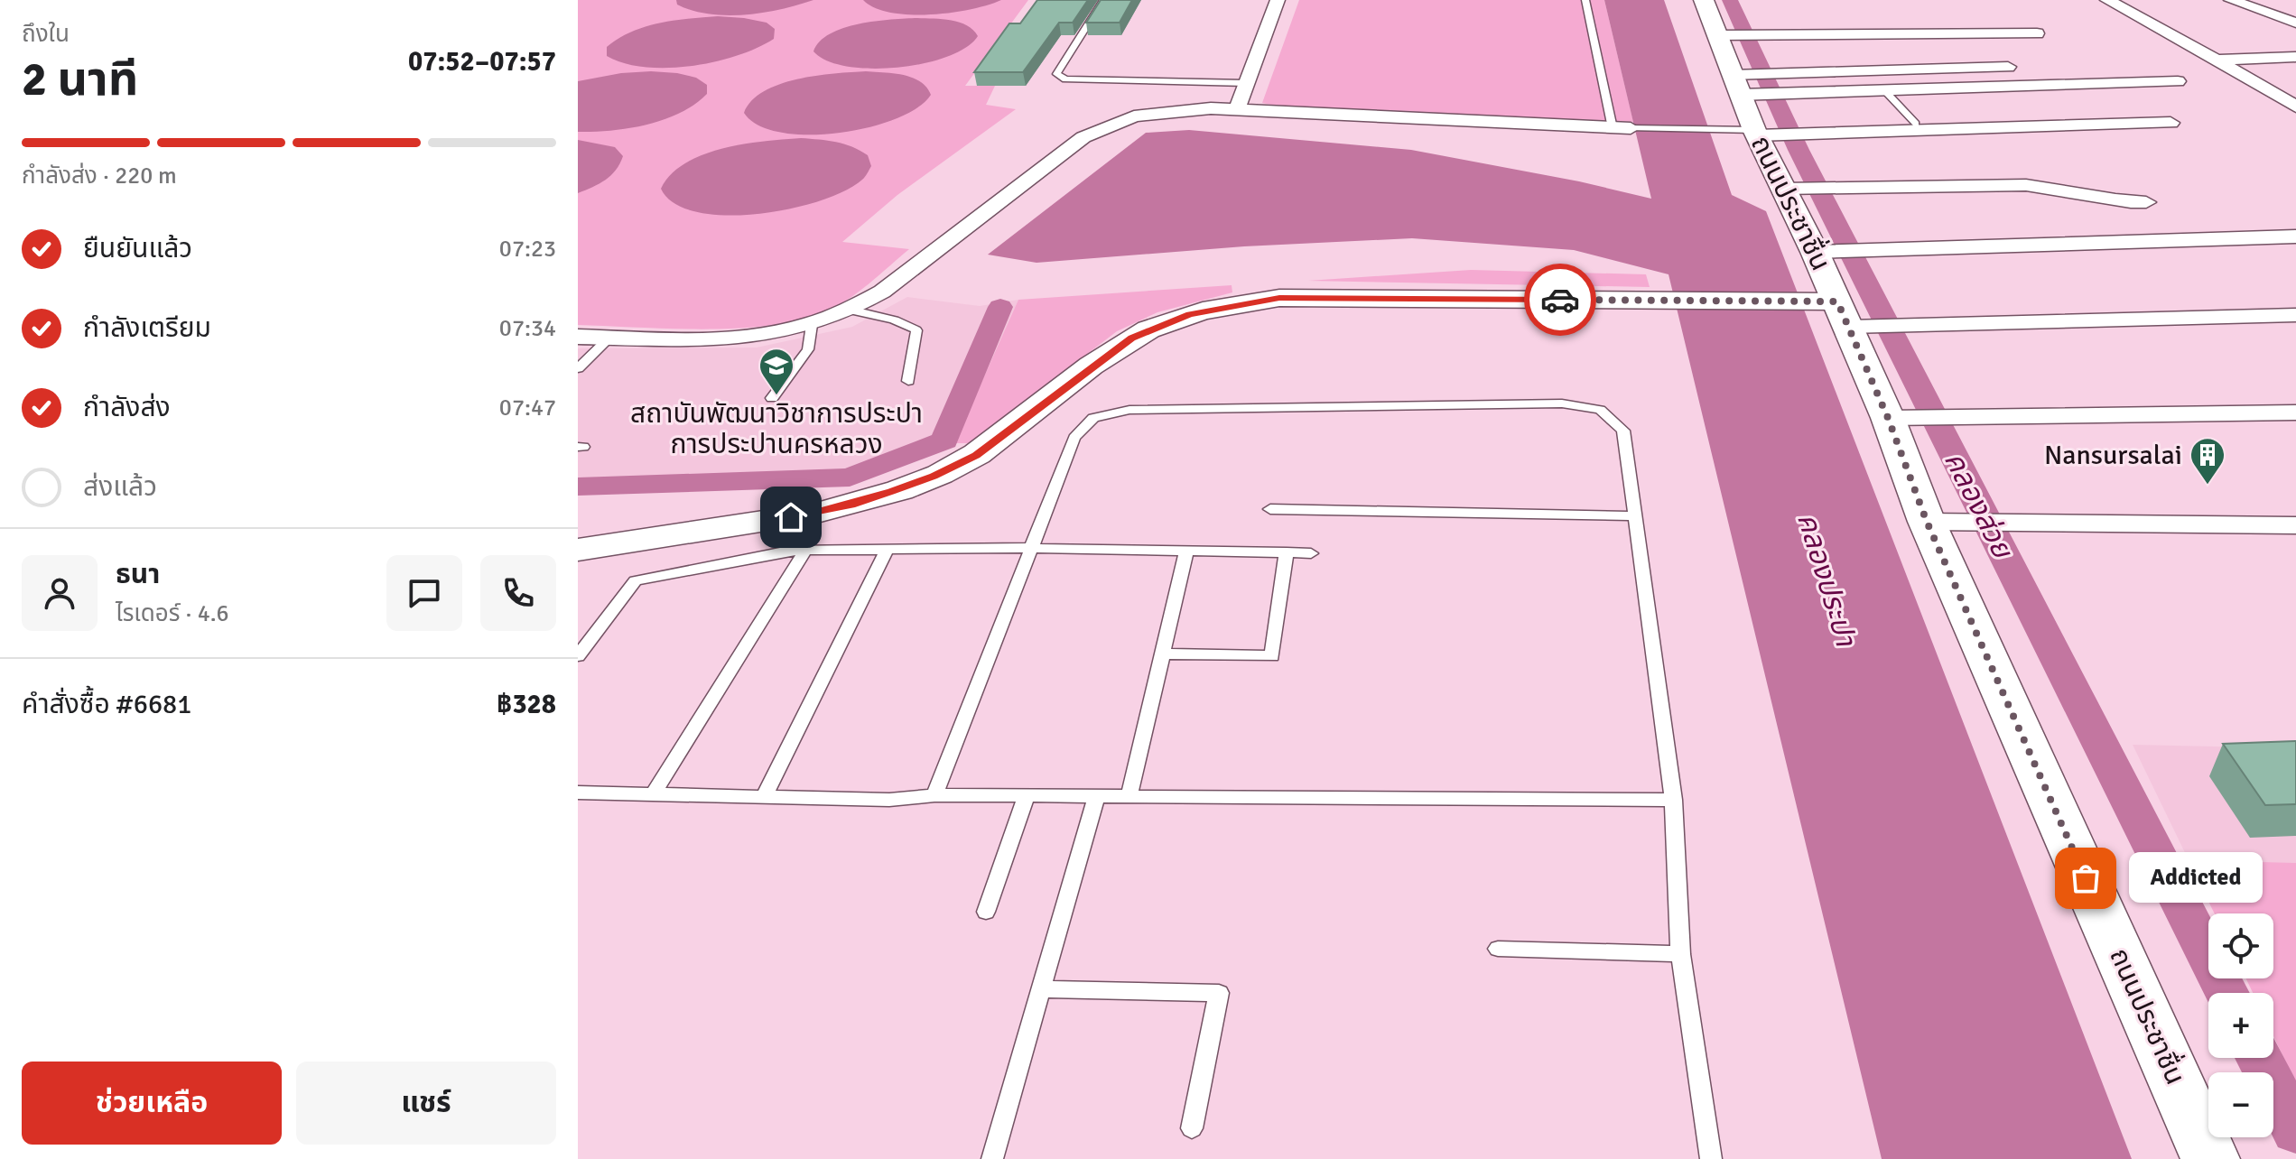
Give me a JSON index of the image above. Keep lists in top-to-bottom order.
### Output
{
  "streets": {
    "main road": ["ถนนประชาชื่น"]
  },
  "water": ["คลองส่วย", "คลองประปา"],
  "places": {
    "school or university": ["สถาบันพัฒนาวิชาการประปา การประปานครหลวง"],
    "building": ["Nansursalai"],
    "other": ["Addicted"]
  },
  "page": {
    "heading": ["2 นาที", "ถึงใน", "07:52–07:57"],
    "panel": [
      "ธนา",
      "ไรเดอร์ · 4.6",
      "คำสั่งซื้อ #6681",
      "฿328"
    ],
    "bar": "กำลังส่ง · 220 m",
    "list": [
      ["ยืนยันแล้ว", "07:23"],
      ["กำลังเตรียม", "07:34"],
      ["กำลังส่ง", "07:47"],
      "ส่งแล้ว"
    ],
    "bubble": "Addicted",
    "map_buttons": ["+", "−"],
    "buttons": ["ช่วยเหลือ", "แชร์"]
  }
}
